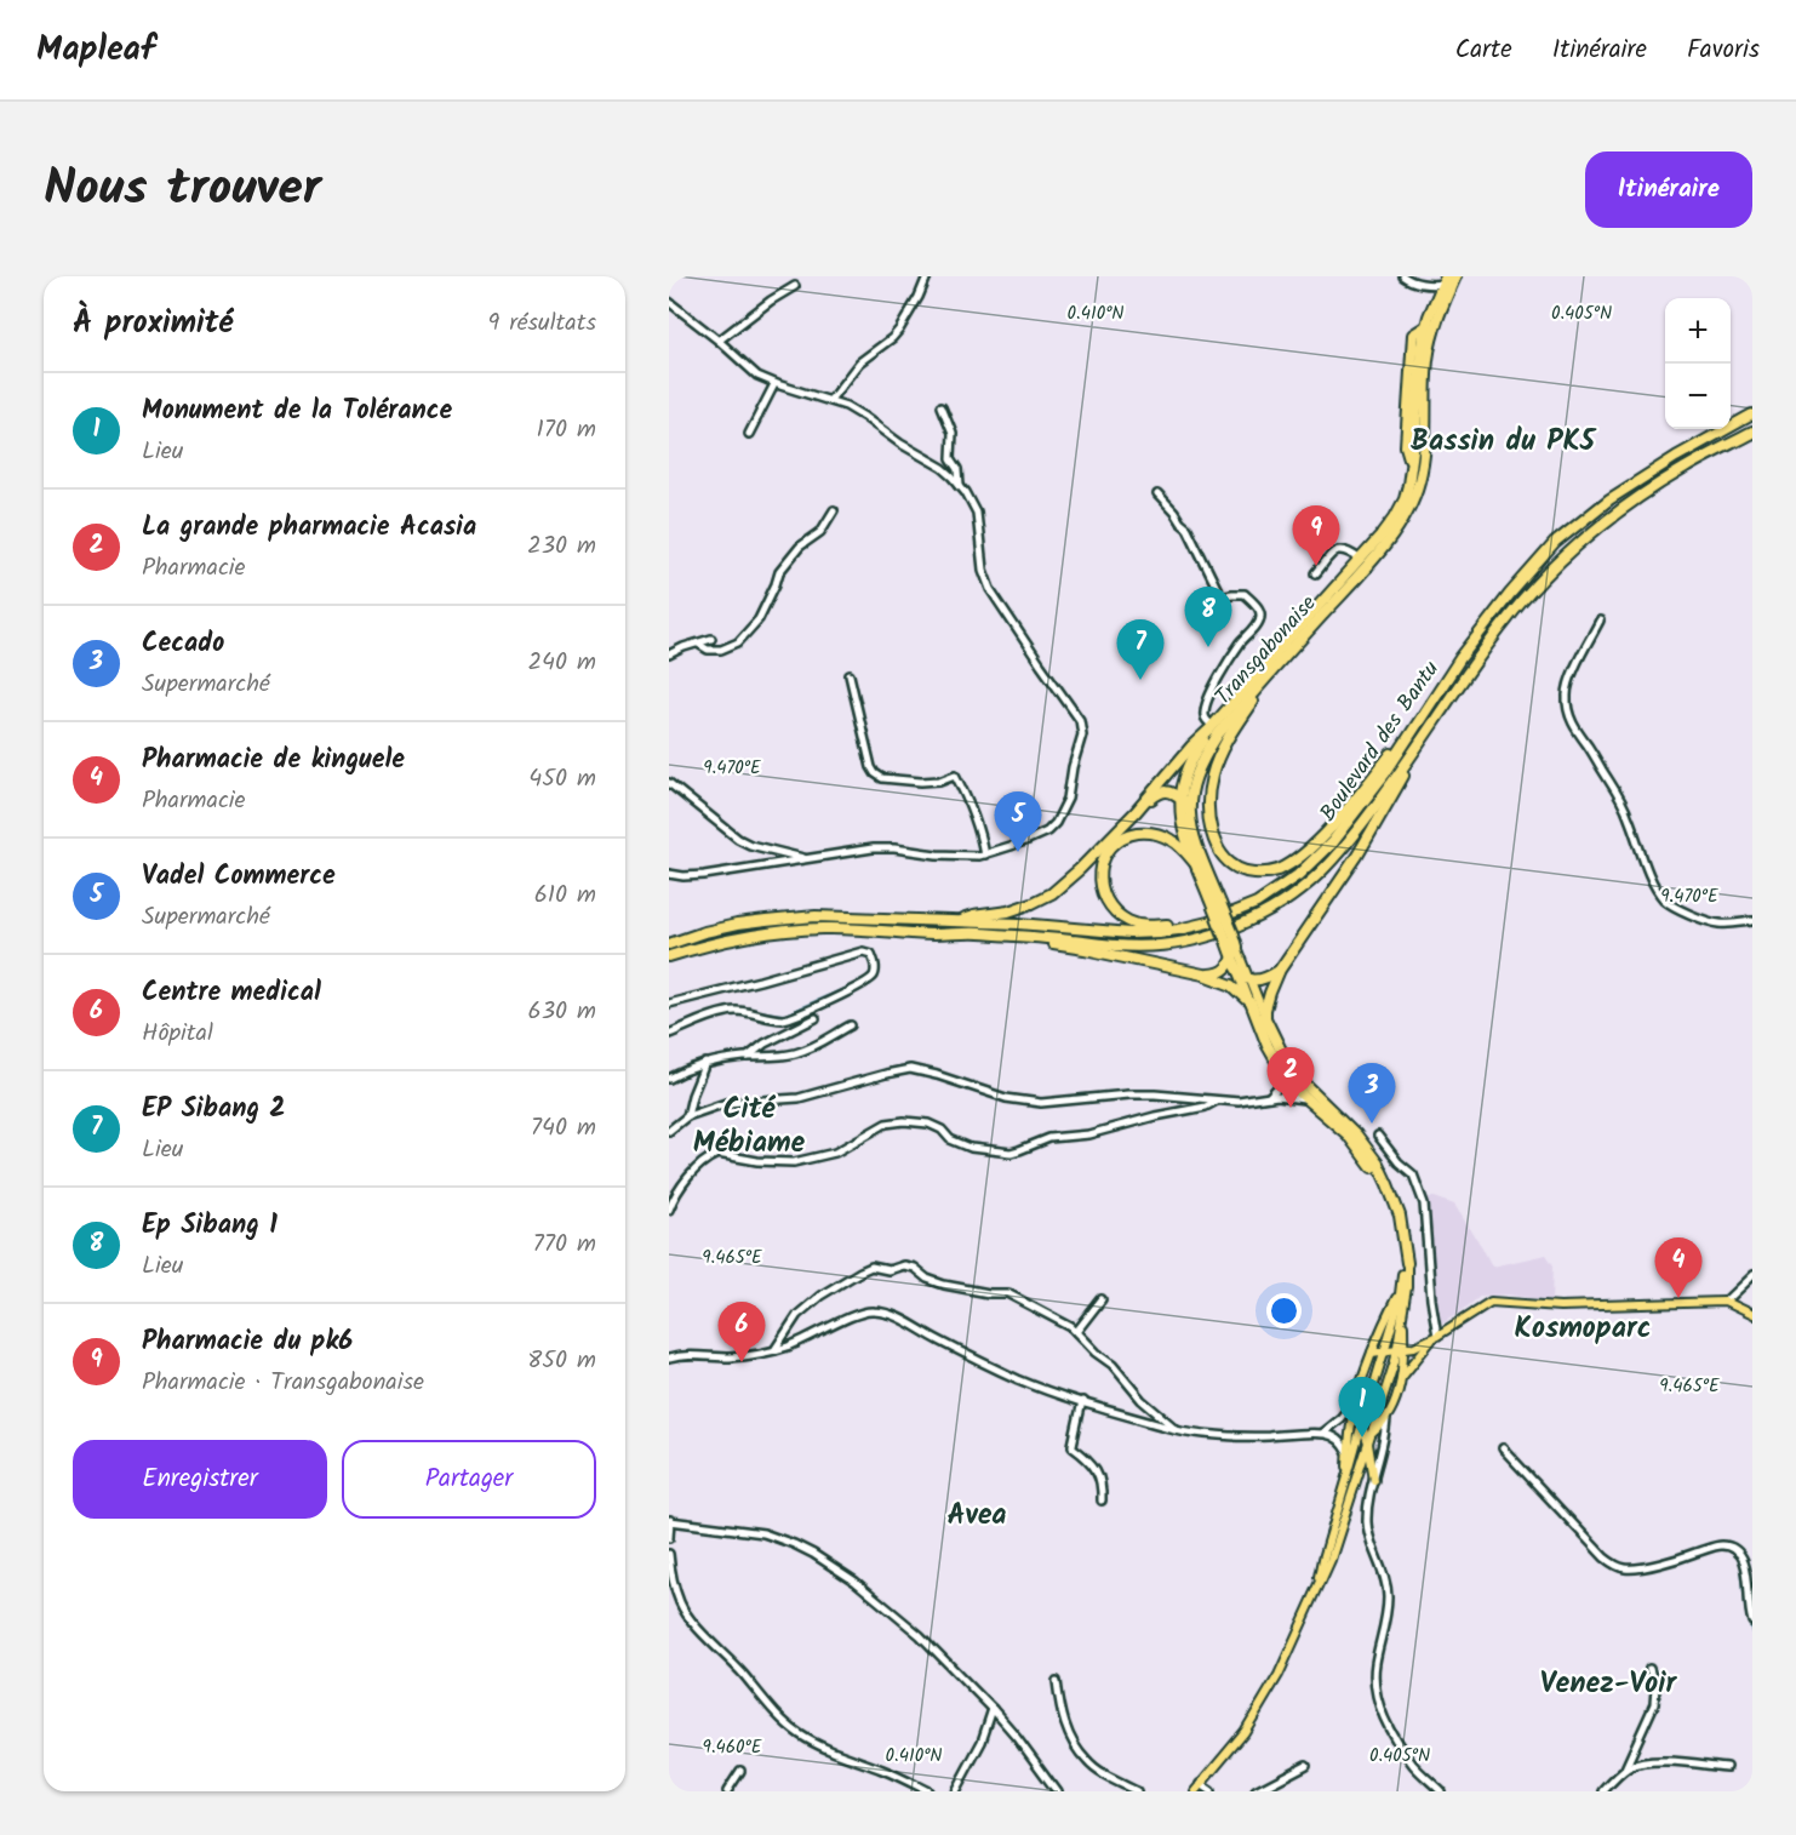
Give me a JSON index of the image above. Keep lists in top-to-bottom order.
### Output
{
  "streets": {
    "highway": ["Transgabonaise", "Boulevard des Bantu"]
  },
  "districts": [
    "Bassin du PK5",
    "Cité Mébiame",
    "Kosmoparc",
    "Avea",
    "Venez-Voir"
  ],
  "page": {
    "header": "Mapleaf",
    "nav": ["Carte", "Itinéraire", "Favoris"],
    "title": "Nous trouver",
    "buttons": [
      "Itinéraire",
      ["Enregistrer", "Partager"]
    ],
    "heading": ["À proximité", "9 résultats"],
    "map_buttons": ["+", "−"],
    "list": [
      {
        "mark": "1",
        "name": "Monument de la Tolérance",
        "note": "Lieu",
        "value": "170 m"
      },
      {
        "mark": "2",
        "name": "La grande pharmacie Acasia",
        "note": "Pharmacie",
        "value": "230 m"
      },
      {
        "mark": "3",
        "name": "Cecado",
        "note": "Supermarché",
        "value": "240 m"
      },
      {
        "mark": "4",
        "name": "Pharmacie de kinguele",
        "note": "Pharmacie",
        "value": "450 m"
      },
      {
        "mark": "5",
        "name": "Vadel Commerce",
        "note": "Supermarché",
        "value": "610 m"
      },
      {
        "mark": "6",
        "name": "Centre medical",
        "note": "Hôpital",
        "value": "630 m"
      },
      {
        "mark": "7",
        "name": "EP Sibang 2",
        "note": "Lieu",
        "value": "740 m"
      },
      {
        "mark": "8",
        "name": "Ep Sibang 1",
        "note": "Lieu",
        "value": "770 m"
      },
      {
        "mark": "9",
        "name": "Pharmacie du pk6",
        "note": "Pharmacie · Transgabonaise",
        "value": "850 m"
      }
    ],
    "pins": [
      "9",
      "8",
      "7",
      "5",
      "2",
      "3",
      "4",
      "6",
      "1"
    ]
  },
  "coordinates": [
    "0.410°N",
    "0.405°N",
    "9.470°E",
    "9.465°E",
    "9.460°E"
  ]
}
